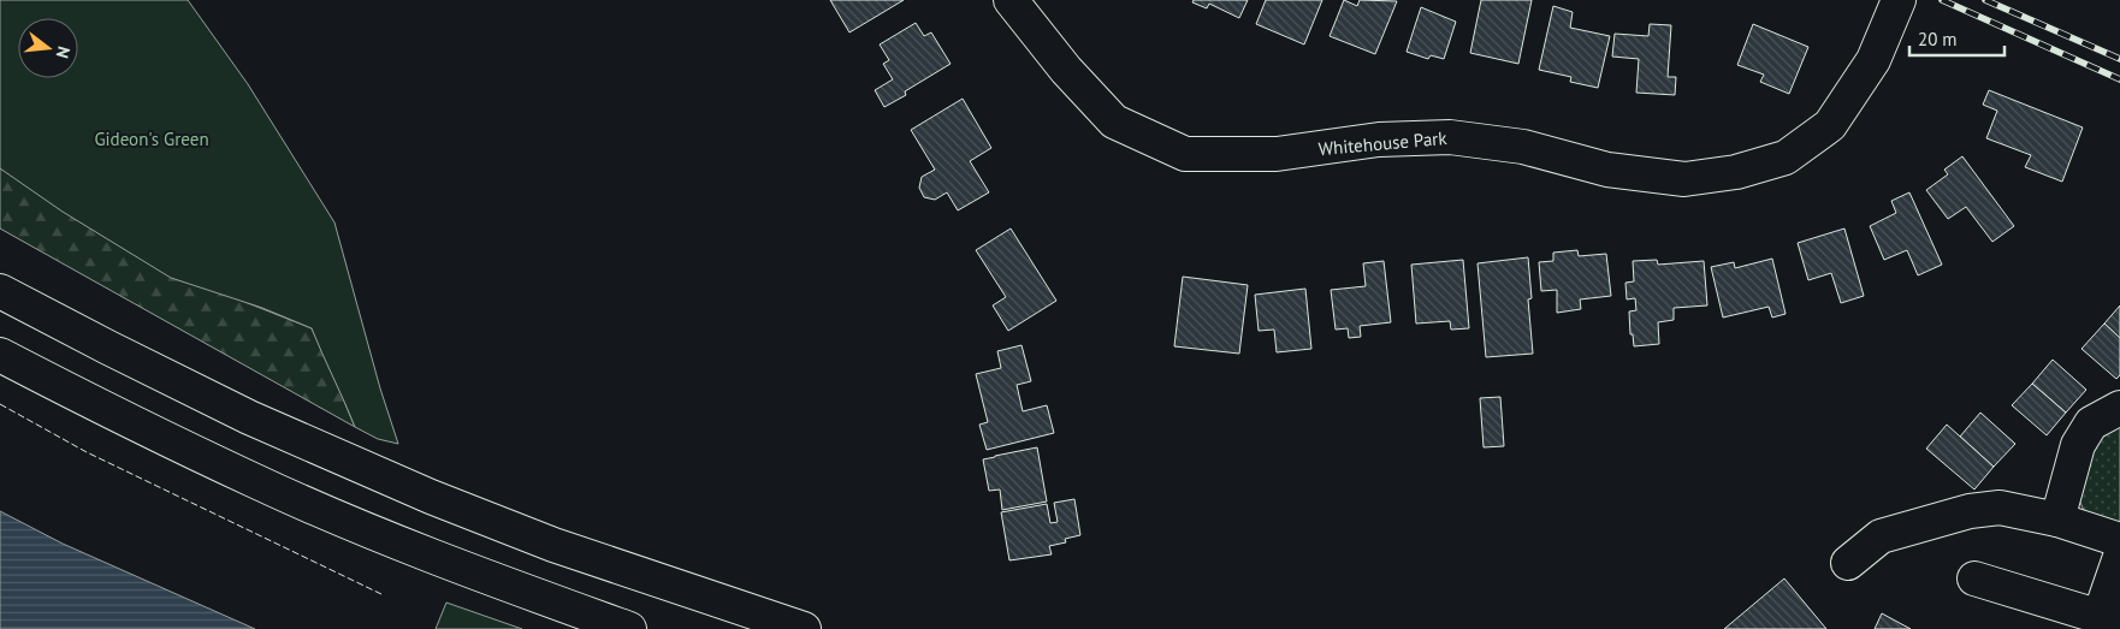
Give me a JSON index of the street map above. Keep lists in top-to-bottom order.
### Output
{
  "streets": {
    "main road": ["Whitehouse Park"]
  },
  "parks": ["Gideon's Green"],
  "scale_bar": "20 m",
  "north": "right"
}
